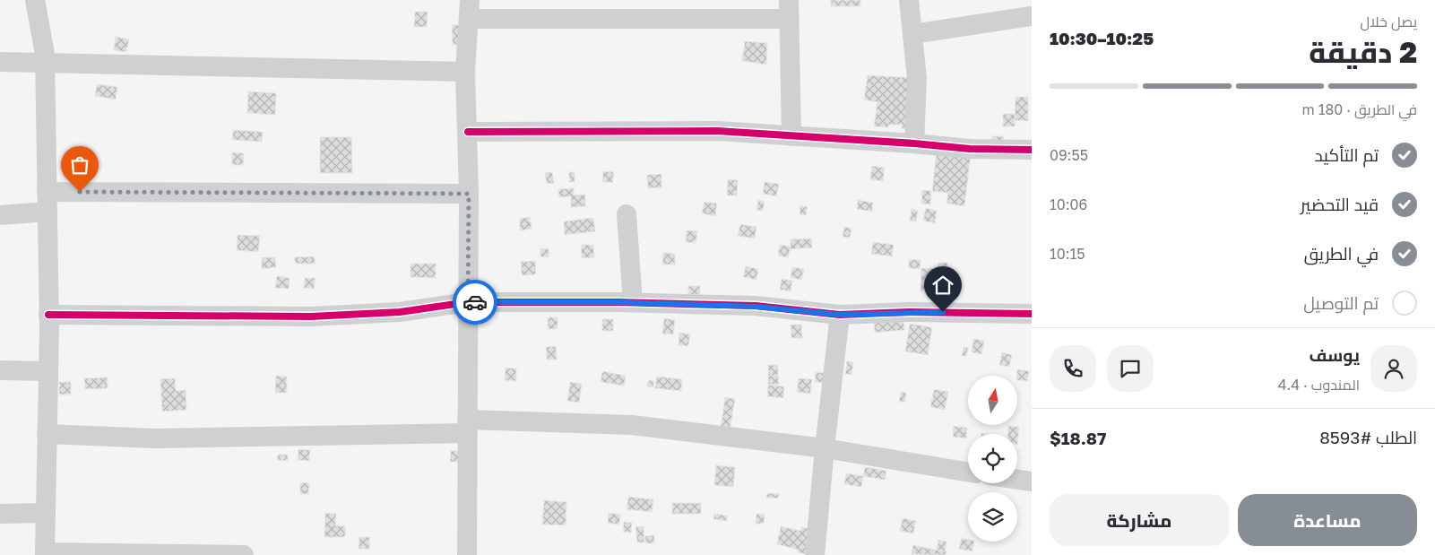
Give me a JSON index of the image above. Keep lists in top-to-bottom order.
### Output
{
  "north": "top",
  "page": {
    "heading": ["2 دقيقة", "يصل خلال", "10:25–10:30"],
    "panel": [
      "يوسف",
      "المندوب · 4.4",
      "الطلب #8593",
      "$18.87"
    ],
    "bar": "في الطريق · 180 m",
    "list": [
      ["تم التأكيد", "09:55"],
      ["قيد التحضير", "10:06"],
      ["في الطريق", "10:15"],
      "تم التوصيل"
    ],
    "buttons": ["مساعدة", "مشاركة"]
  }
}
